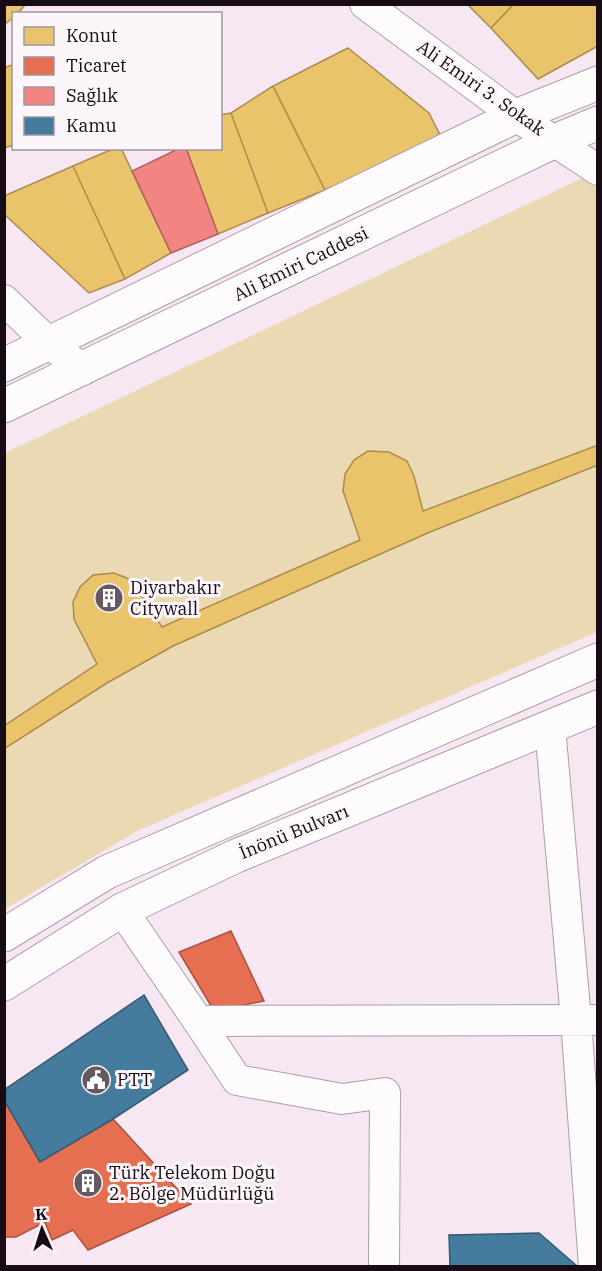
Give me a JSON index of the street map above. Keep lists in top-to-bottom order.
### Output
{
  "streets": {
    "main road": ["Ali Emiri Caddesi", "İnönü Bulvarı"],
    "street": ["Ali Emiri 3. Sokak"]
  },
  "crossings": [
    ["Ali Emiri 3. Sokak", "Ali Emiri Caddesi"]
  ],
  "places": {
    "building": ["Diyarbakır Citywall", "Türk Telekom Doğu 2. Bölge Müdürlüğü"],
    "public building": ["PTT"]
  },
  "legend": [
    "Konut",
    "Ticaret",
    "Sağlık",
    "Kamu"
  ],
  "north": "top"
}
